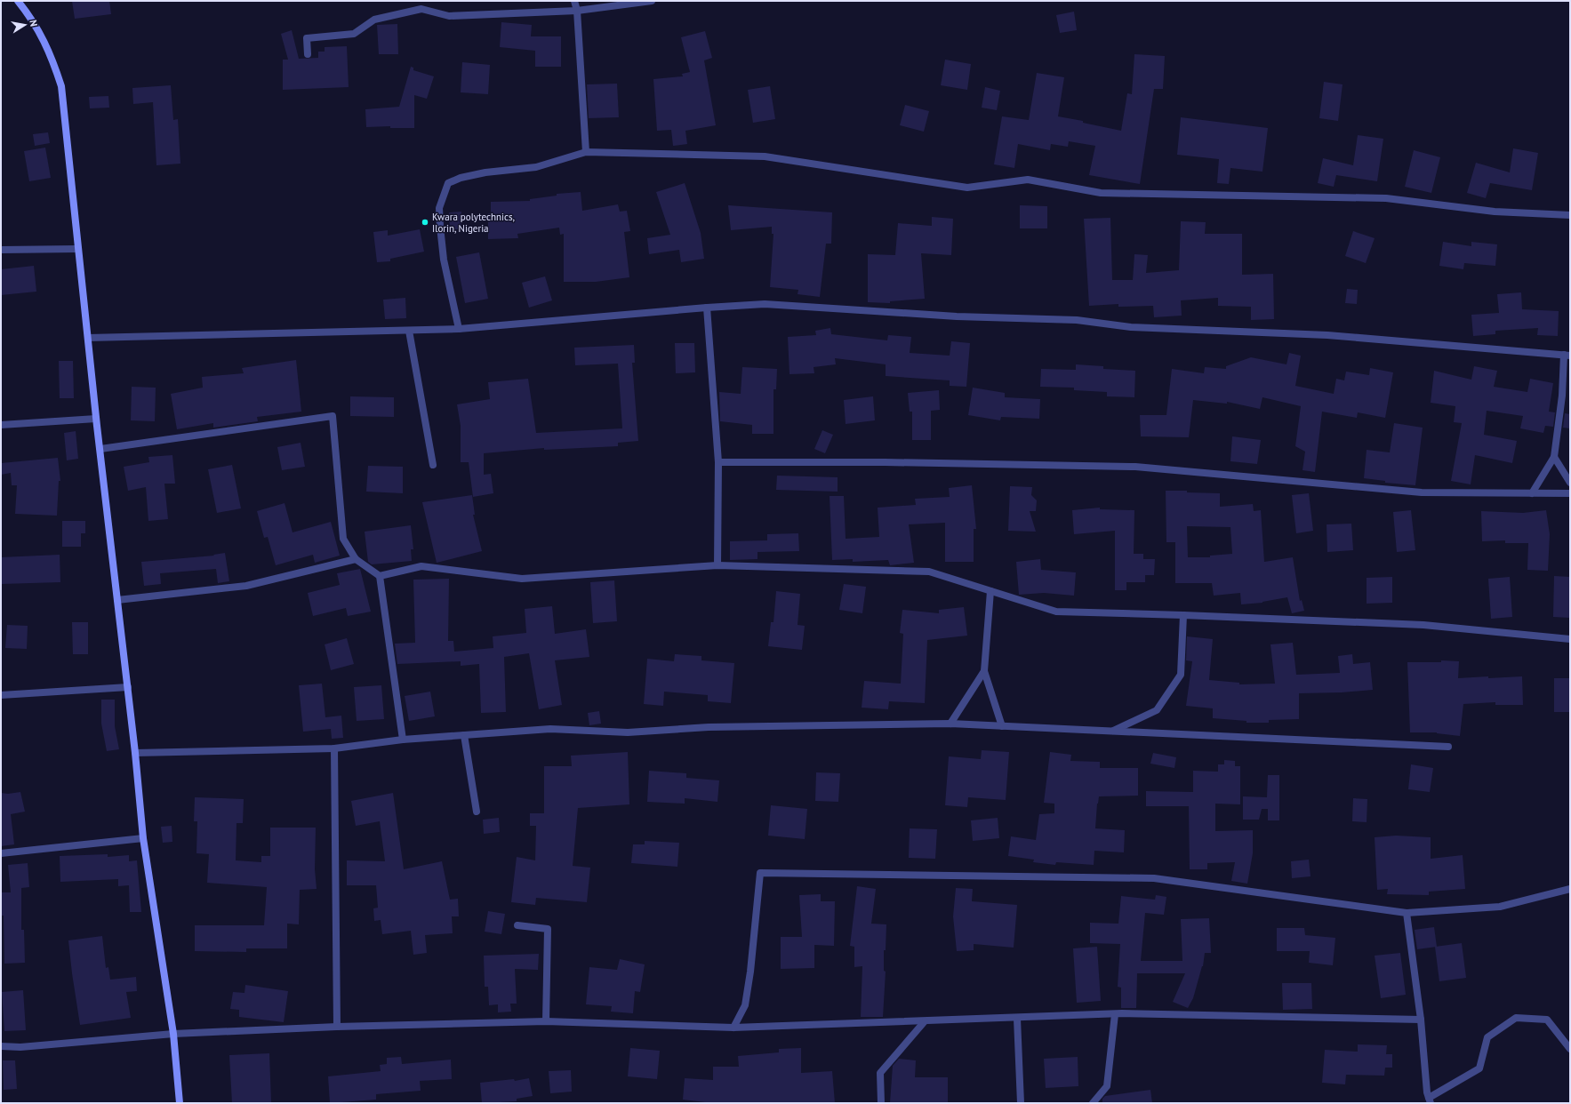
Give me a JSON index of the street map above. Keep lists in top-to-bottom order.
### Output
{
  "places": ["Kwara polytechnics, Ilorin, Nigeria"],
  "north": "right"
}
